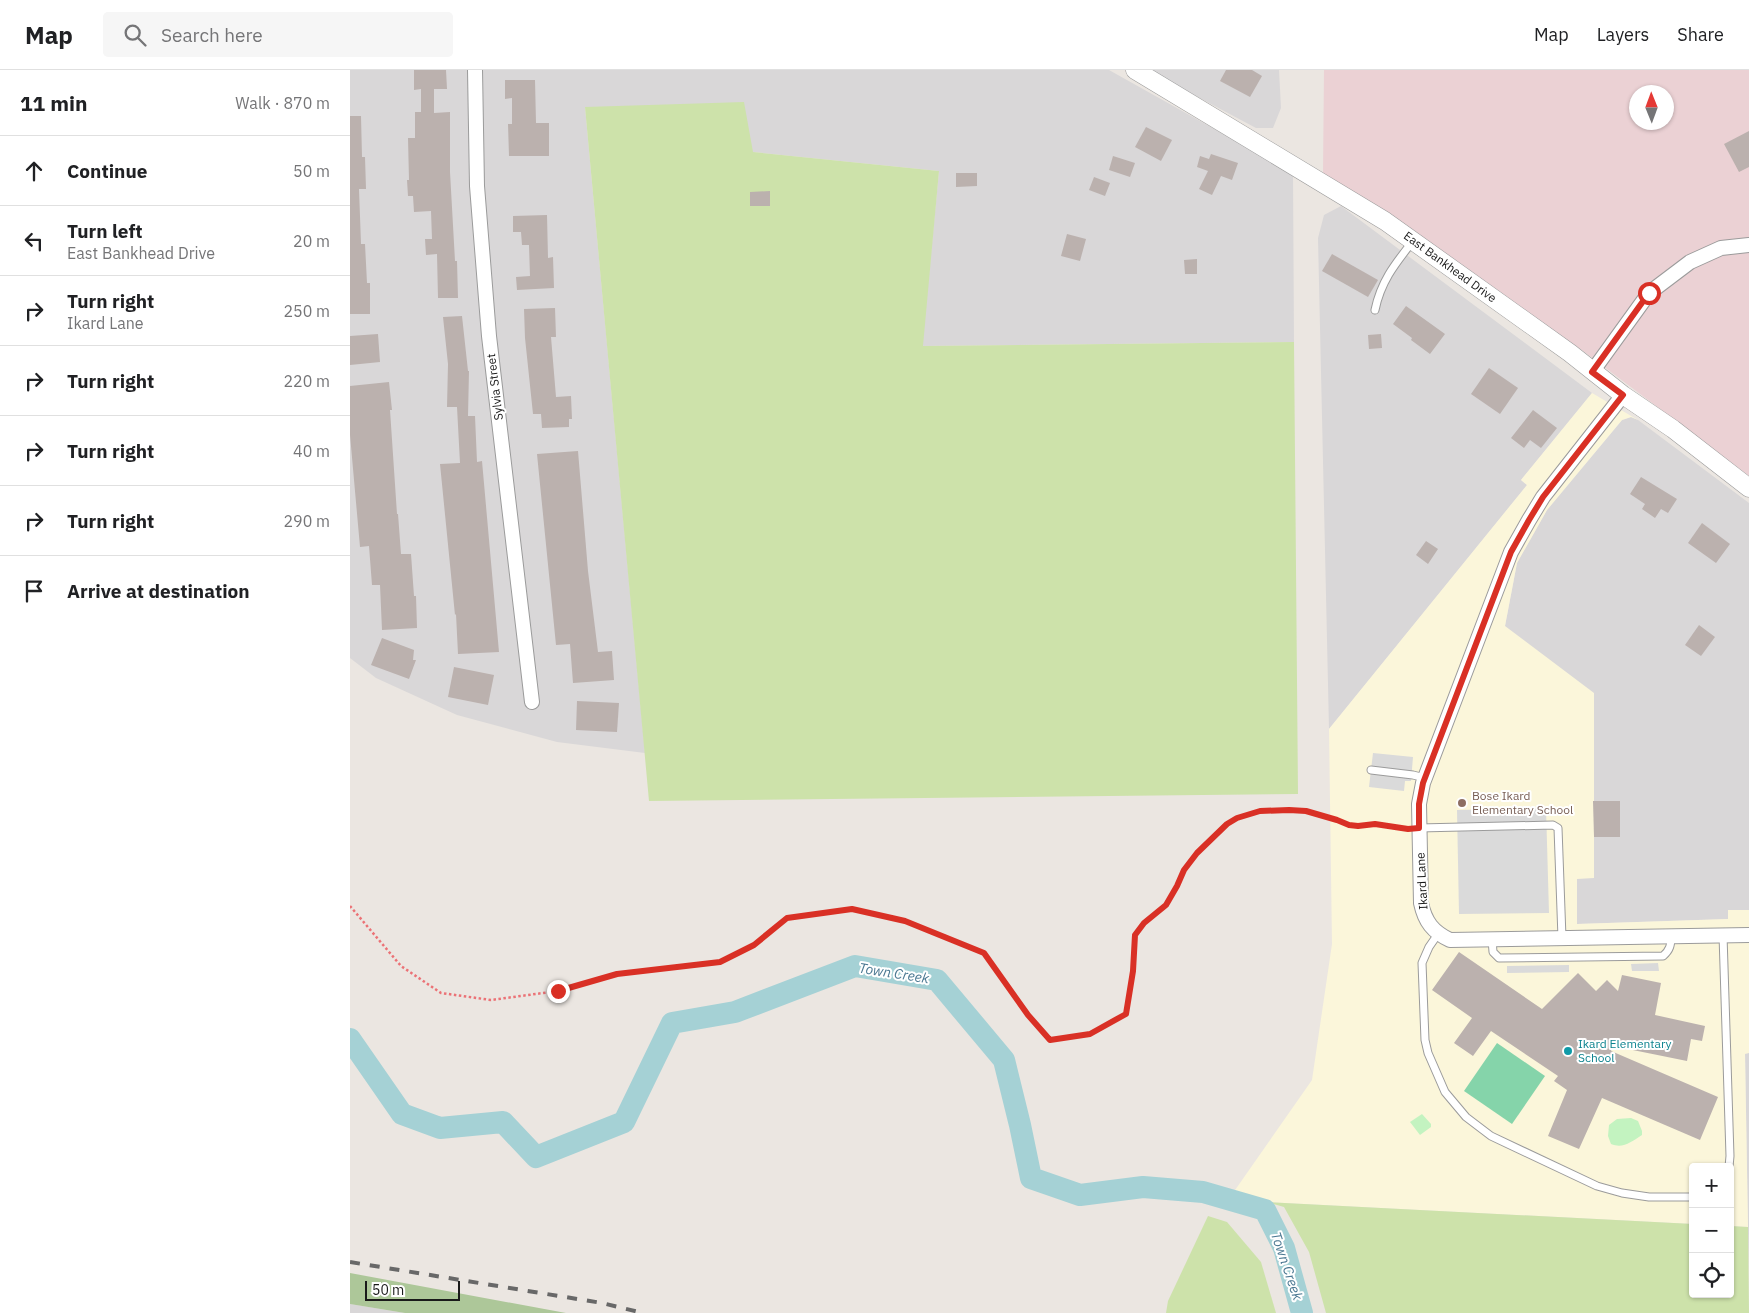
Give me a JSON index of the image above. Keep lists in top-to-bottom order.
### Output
{
  "streets": {
    "street": ["East Bankhead Drive", "Sylvia Street", "Ikard Lane"]
  },
  "crossings": [
    ["East Bankhead Drive", "Ikard Lane"]
  ],
  "water": ["Town Creek"],
  "places": ["Bose Ikard Elementary School", "Ikard Elementary School"],
  "scale_bar": "50 m",
  "north": "top",
  "page": {
    "header": "Map",
    "search": "Search here",
    "nav": ["Map", "Layers", "Share"],
    "heading": ["11 min", "Walk · 870 m"],
    "list": [
      ["Continue", "50 m"],
      ["Turn left", "East Bankhead Drive", "20 m"],
      ["Turn right", "Ikard Lane", "250 m"],
      ["Turn right", "220 m"],
      ["Turn right", "40 m"],
      ["Turn right", "290 m"],
      "Arrive at destination"
    ],
    "map_buttons": ["+", "−"],
    "scale": "50 m"
  }
}
